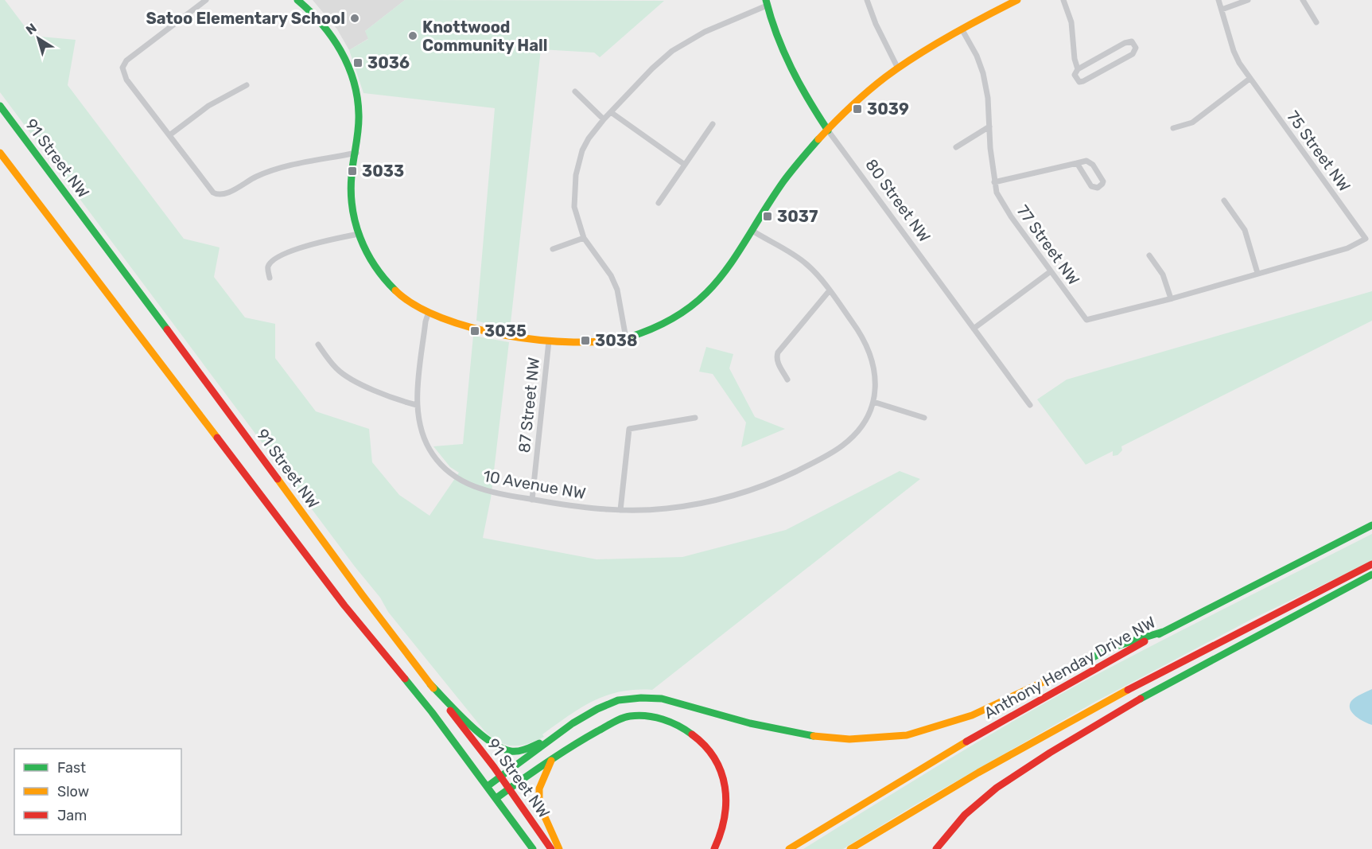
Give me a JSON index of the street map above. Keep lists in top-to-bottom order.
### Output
{
  "streets": {
    "main road": ["91 Street NW", "80 Street NW", "Anthony Henday Drive NW"],
    "street": [
      "75 Street NW",
      "77 Street NW",
      "87 Street NW",
      "10 Avenue NW"
    ]
  },
  "crossings": [
    ["87 Street NW", "10 Avenue NW"]
  ],
  "places": {
    "other": ["Satoo Elementary School", "Knottwood Community Hall"],
    "transit": [
      "3036",
      "3039",
      "3033",
      "3037",
      "3035",
      "3038"
    ]
  },
  "legend": ["Fast", "Slow", "Jam"],
  "north": "top left"
}
